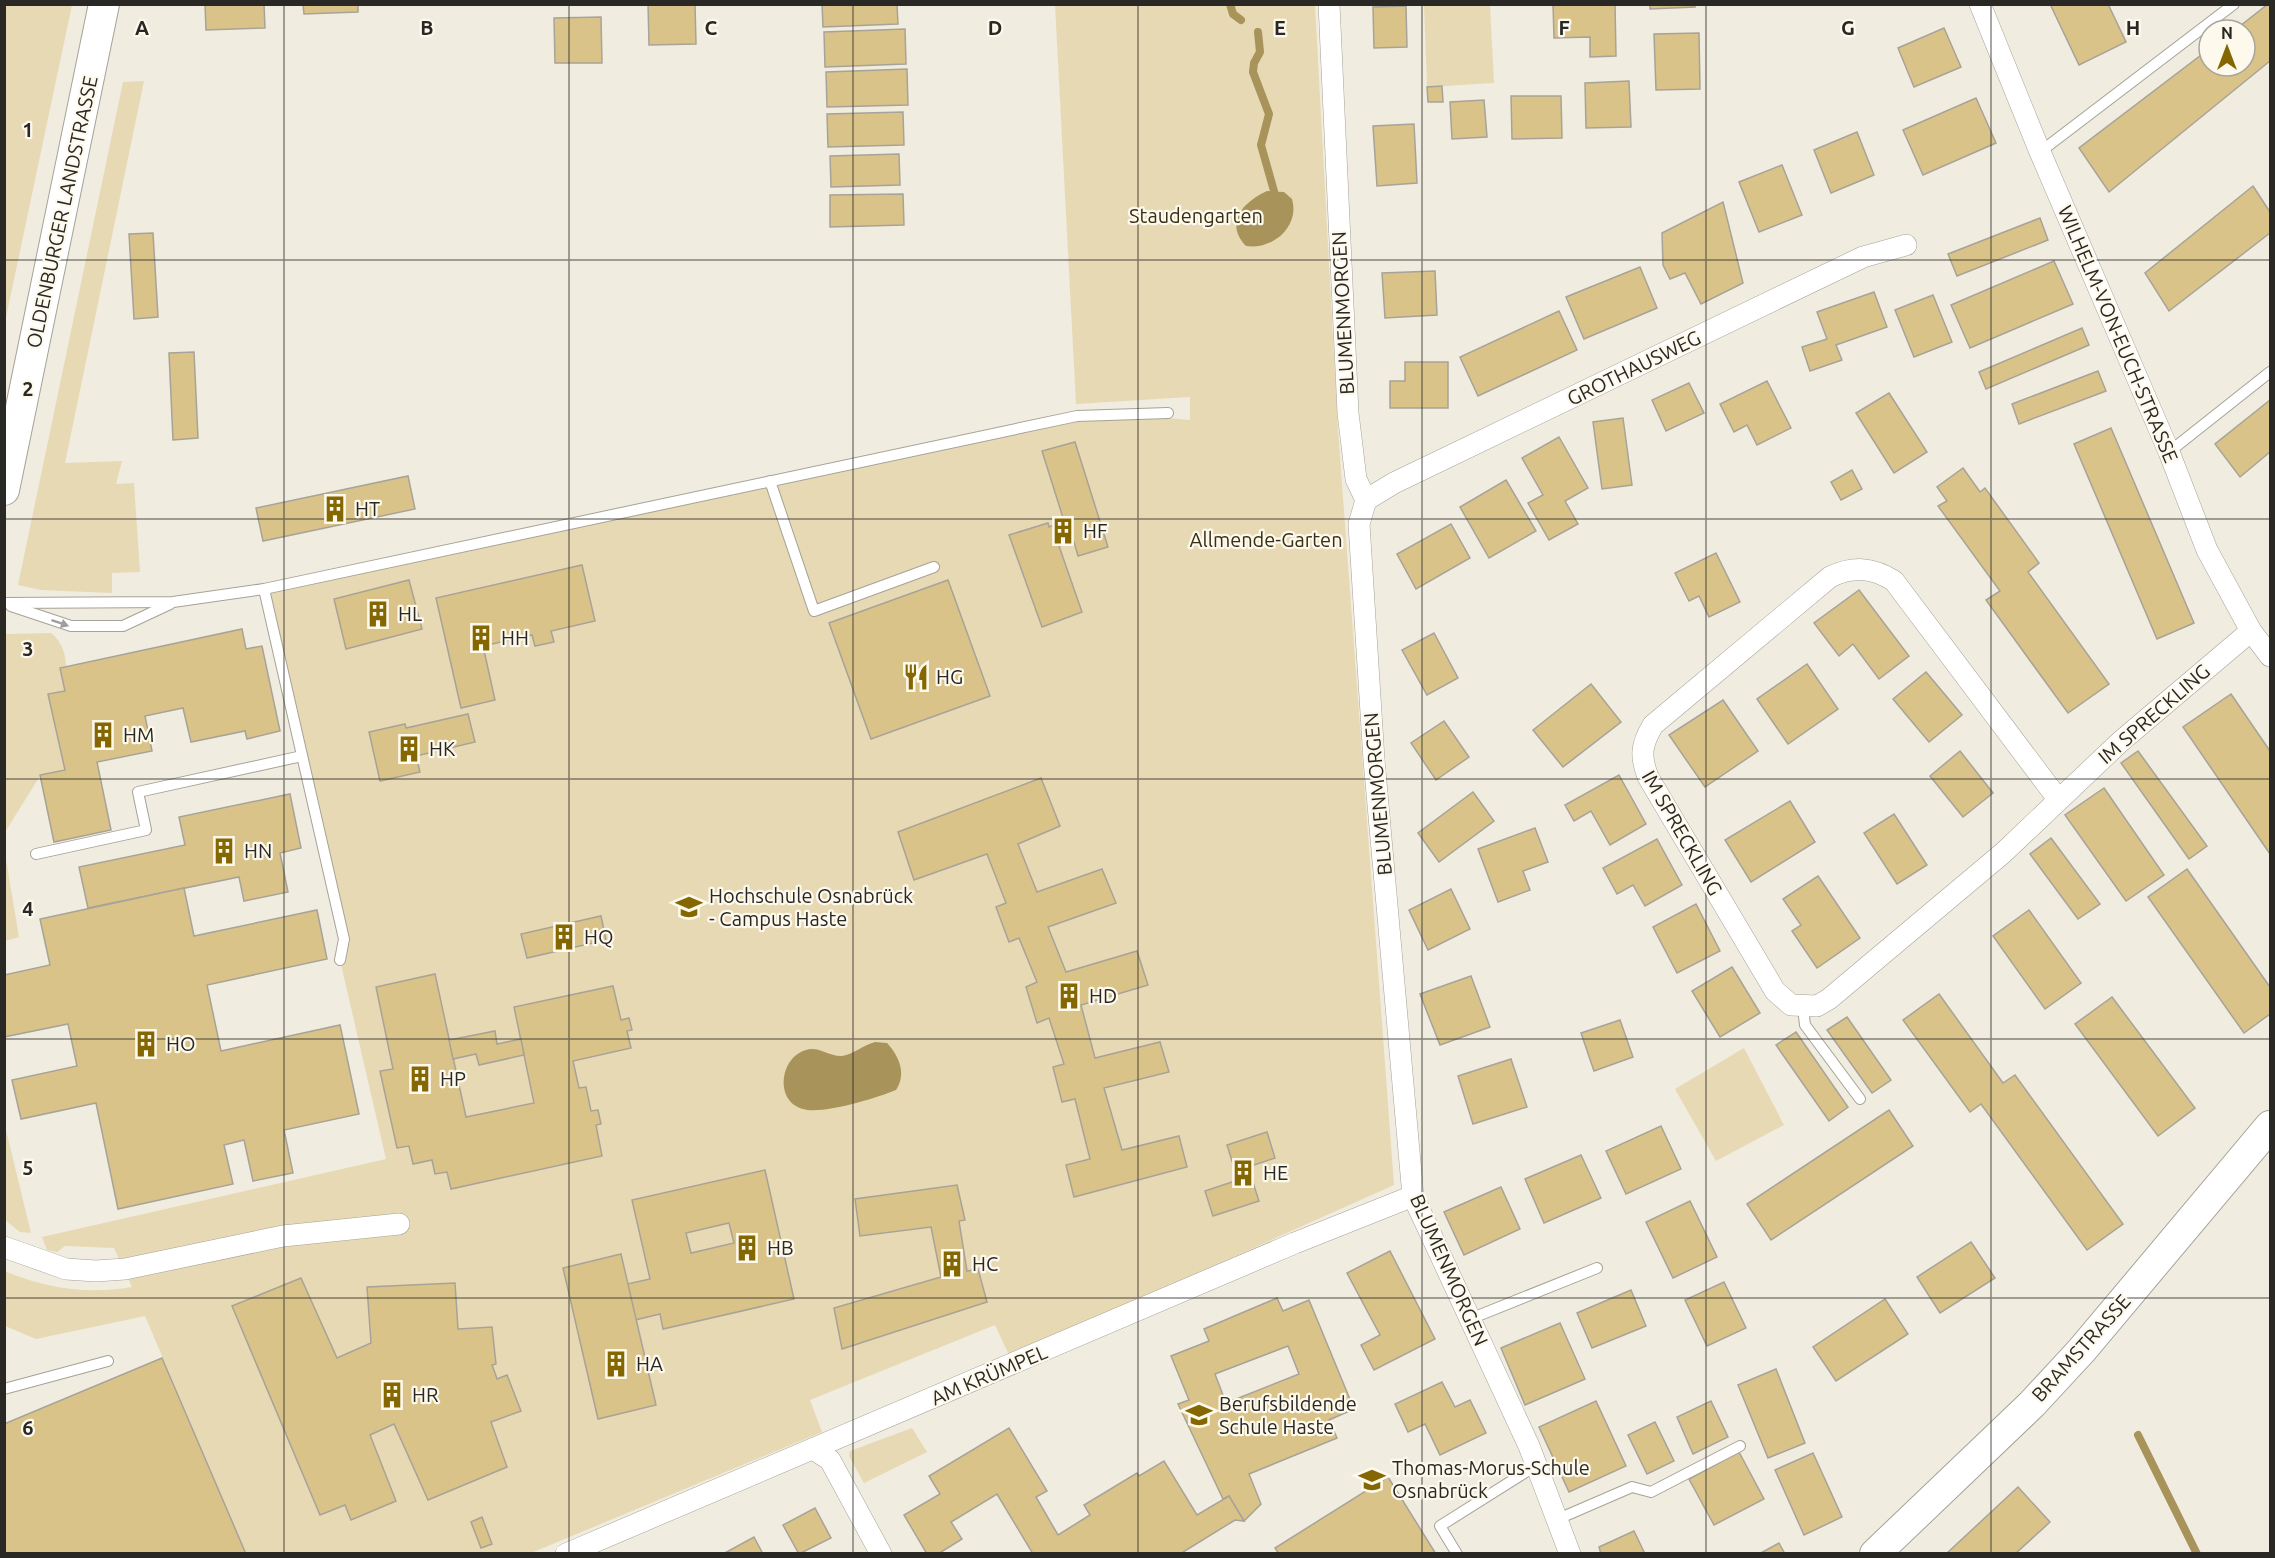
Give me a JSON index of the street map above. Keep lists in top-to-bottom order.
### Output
{
  "streets": {
    "street": [
      "OLDENBURGER LANDSTRASSE",
      "BLUMENMORGEN",
      "WILHELM-VON-EUCH-STRASSE",
      "GROTHAUSWEG",
      "IM SPRECKLING",
      "BRAMSTRASSE",
      "AM KRÜMPEL"
    ]
  },
  "crossings": [
    ["BLUMENMORGEN", "GROTHAUSWEG"],
    ["BLUMENMORGEN", "AM KRÜMPEL"],
    ["WILHELM-VON-EUCH-STRASSE", "IM SPRECKLING"]
  ],
  "parks": ["Staudengarten", "Allmende-Garten"],
  "places": {
    "building": [
      "HT",
      "HF",
      "HL",
      "HH",
      "HM",
      "HK",
      "HN",
      "HQ",
      "HD",
      "HO",
      "HP",
      "HE",
      "HB",
      "HC",
      "HA",
      "HR"
    ],
    "restaurant": ["HG"],
    "school or university": ["Hochschule Osnabrück - Campus Haste", "Berufsbildende Schule Haste", "Thomas-Morus-Schule Osnabrück"]
  },
  "north": "top",
  "grid": {
    "columns": [
      "A",
      "B",
      "C",
      "D",
      "E",
      "F",
      "G",
      "H"
    ],
    "rows": [
      "1",
      "2",
      "3",
      "4",
      "5",
      "6"
    ]
  }
}
